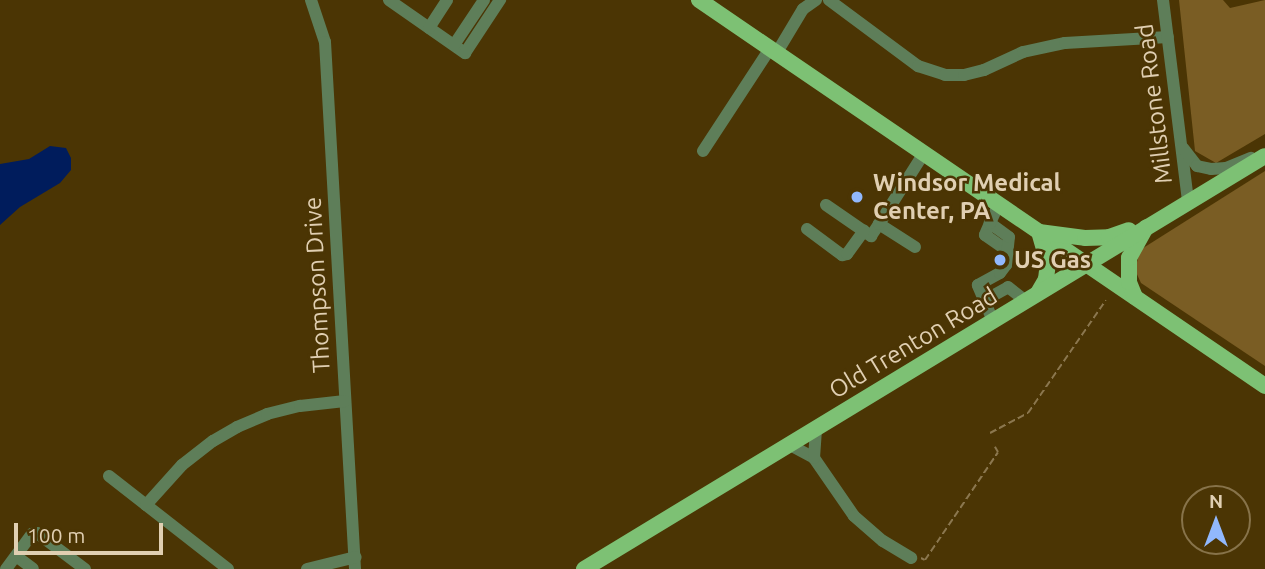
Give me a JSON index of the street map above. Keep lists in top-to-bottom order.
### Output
{
  "streets": {
    "main road": ["Old Trenton Road"],
    "street": ["Millstone Road", "Thompson Drive"]
  },
  "crossings": [
    ["Millstone Road", "Old Trenton Road"]
  ],
  "places": ["Windsor Medical Center, PA", "US Gas"],
  "scale_bar": "100 m",
  "north": "top"
}
